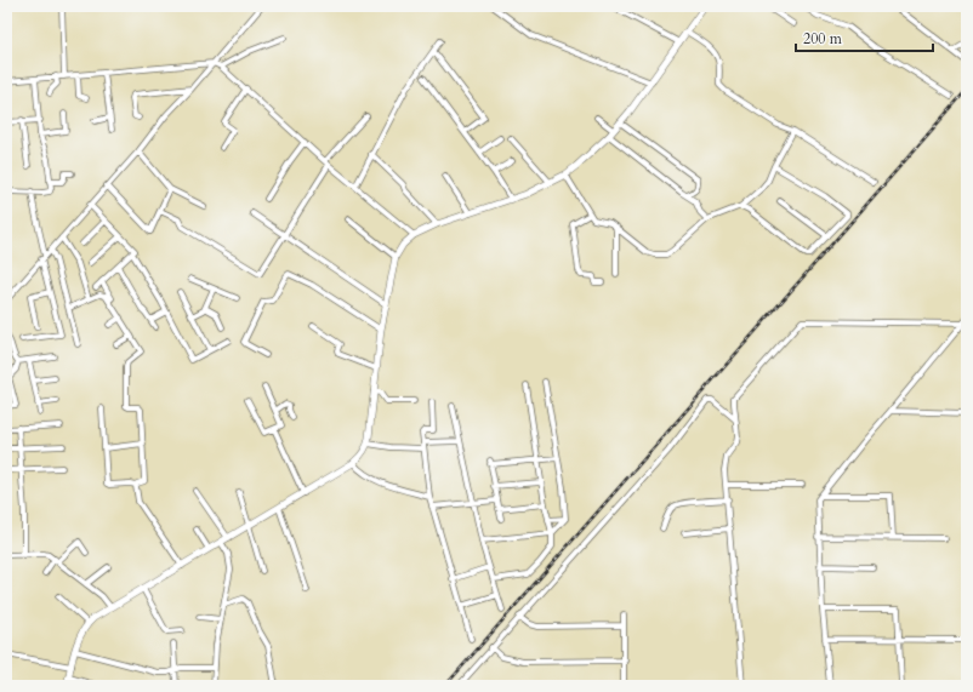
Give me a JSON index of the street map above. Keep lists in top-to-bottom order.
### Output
{
  "scale_bar": "200 m"
}
